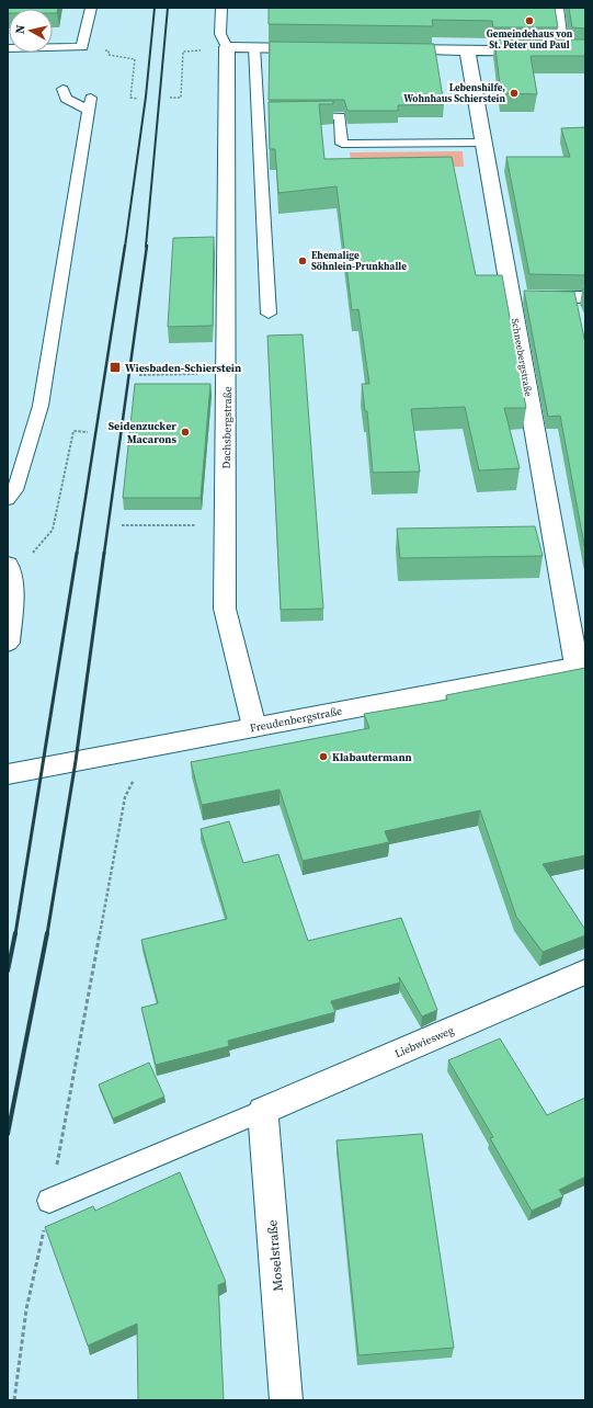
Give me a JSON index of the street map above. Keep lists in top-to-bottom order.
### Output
{
  "streets": {
    "street": [
      "Schneebergstraße",
      "Dachsbergstraße",
      "Freudenbergstraße",
      "Liebwiesweg",
      "Moselstraße"
    ]
  },
  "crossings": [
    ["Schneebergstraße", "Freudenbergstraße"],
    ["Dachsbergstraße", "Freudenbergstraße"],
    ["Liebwiesweg", "Moselstraße"]
  ],
  "places": {
    "other": [
      "Gemeindehaus von St. Peter und Paul",
      "Lebenshilfe, Wohnhaus Schierstein",
      "Ehemalige Söhnlein-Prunkhalle",
      "Seidenzucker Macarons",
      "Klabautermann"
    ],
    "transit": ["Wiesbaden-Schierstein"]
  },
  "north": "left"
}
